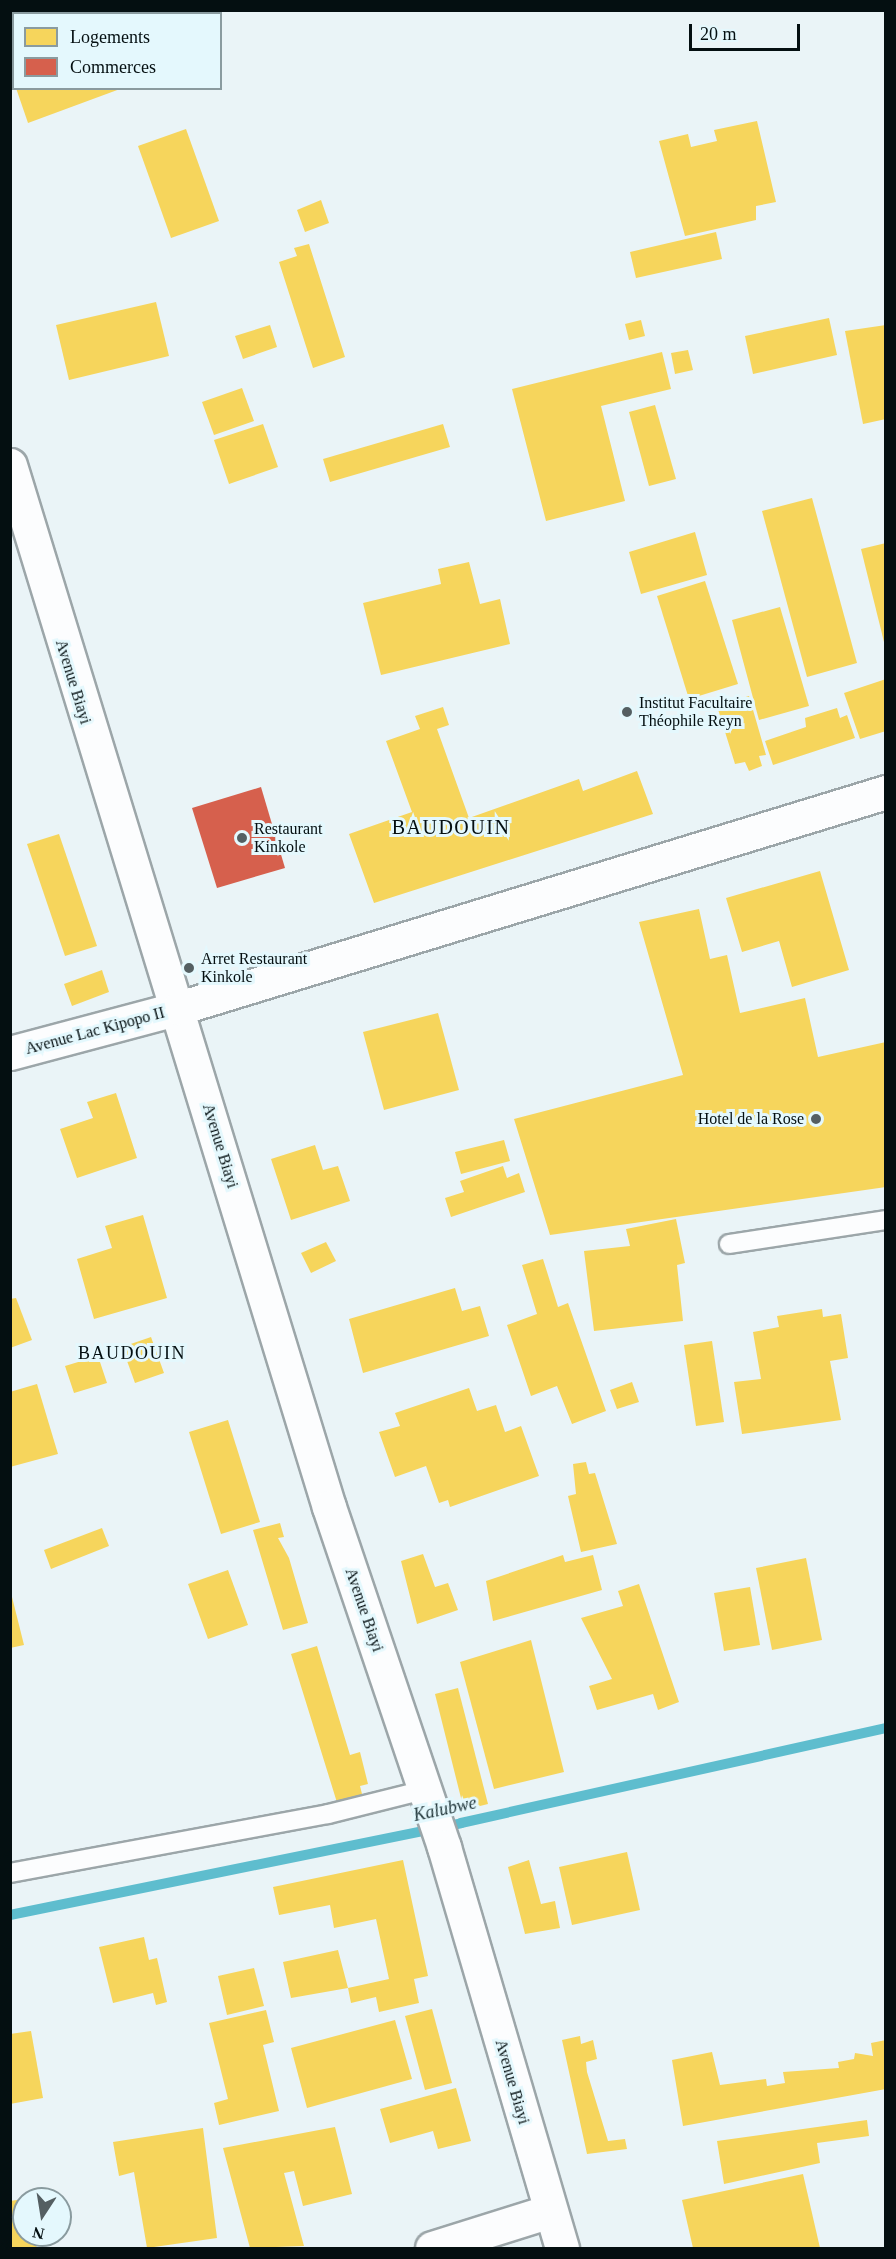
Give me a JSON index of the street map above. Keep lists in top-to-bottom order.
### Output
{
  "streets": {
    "street": ["Avenue Biayi", "Avenue Lac Kipopo II"]
  },
  "crossings": [
    ["Avenue Biayi", "Avenue Lac Kipopo II"]
  ],
  "districts": ["BAUDOUIN", "BAUDOUIN"],
  "water": ["Kalubwe"],
  "places": [
    "Institut Facultaire Théophile Reyn",
    "Restaurant Kinkole",
    "Arret Restaurant Kinkole",
    "Hotel de la Rose"
  ],
  "legend": ["Logements", "Commerces"],
  "scale_bar": "20 m",
  "north": "bottom"
}
